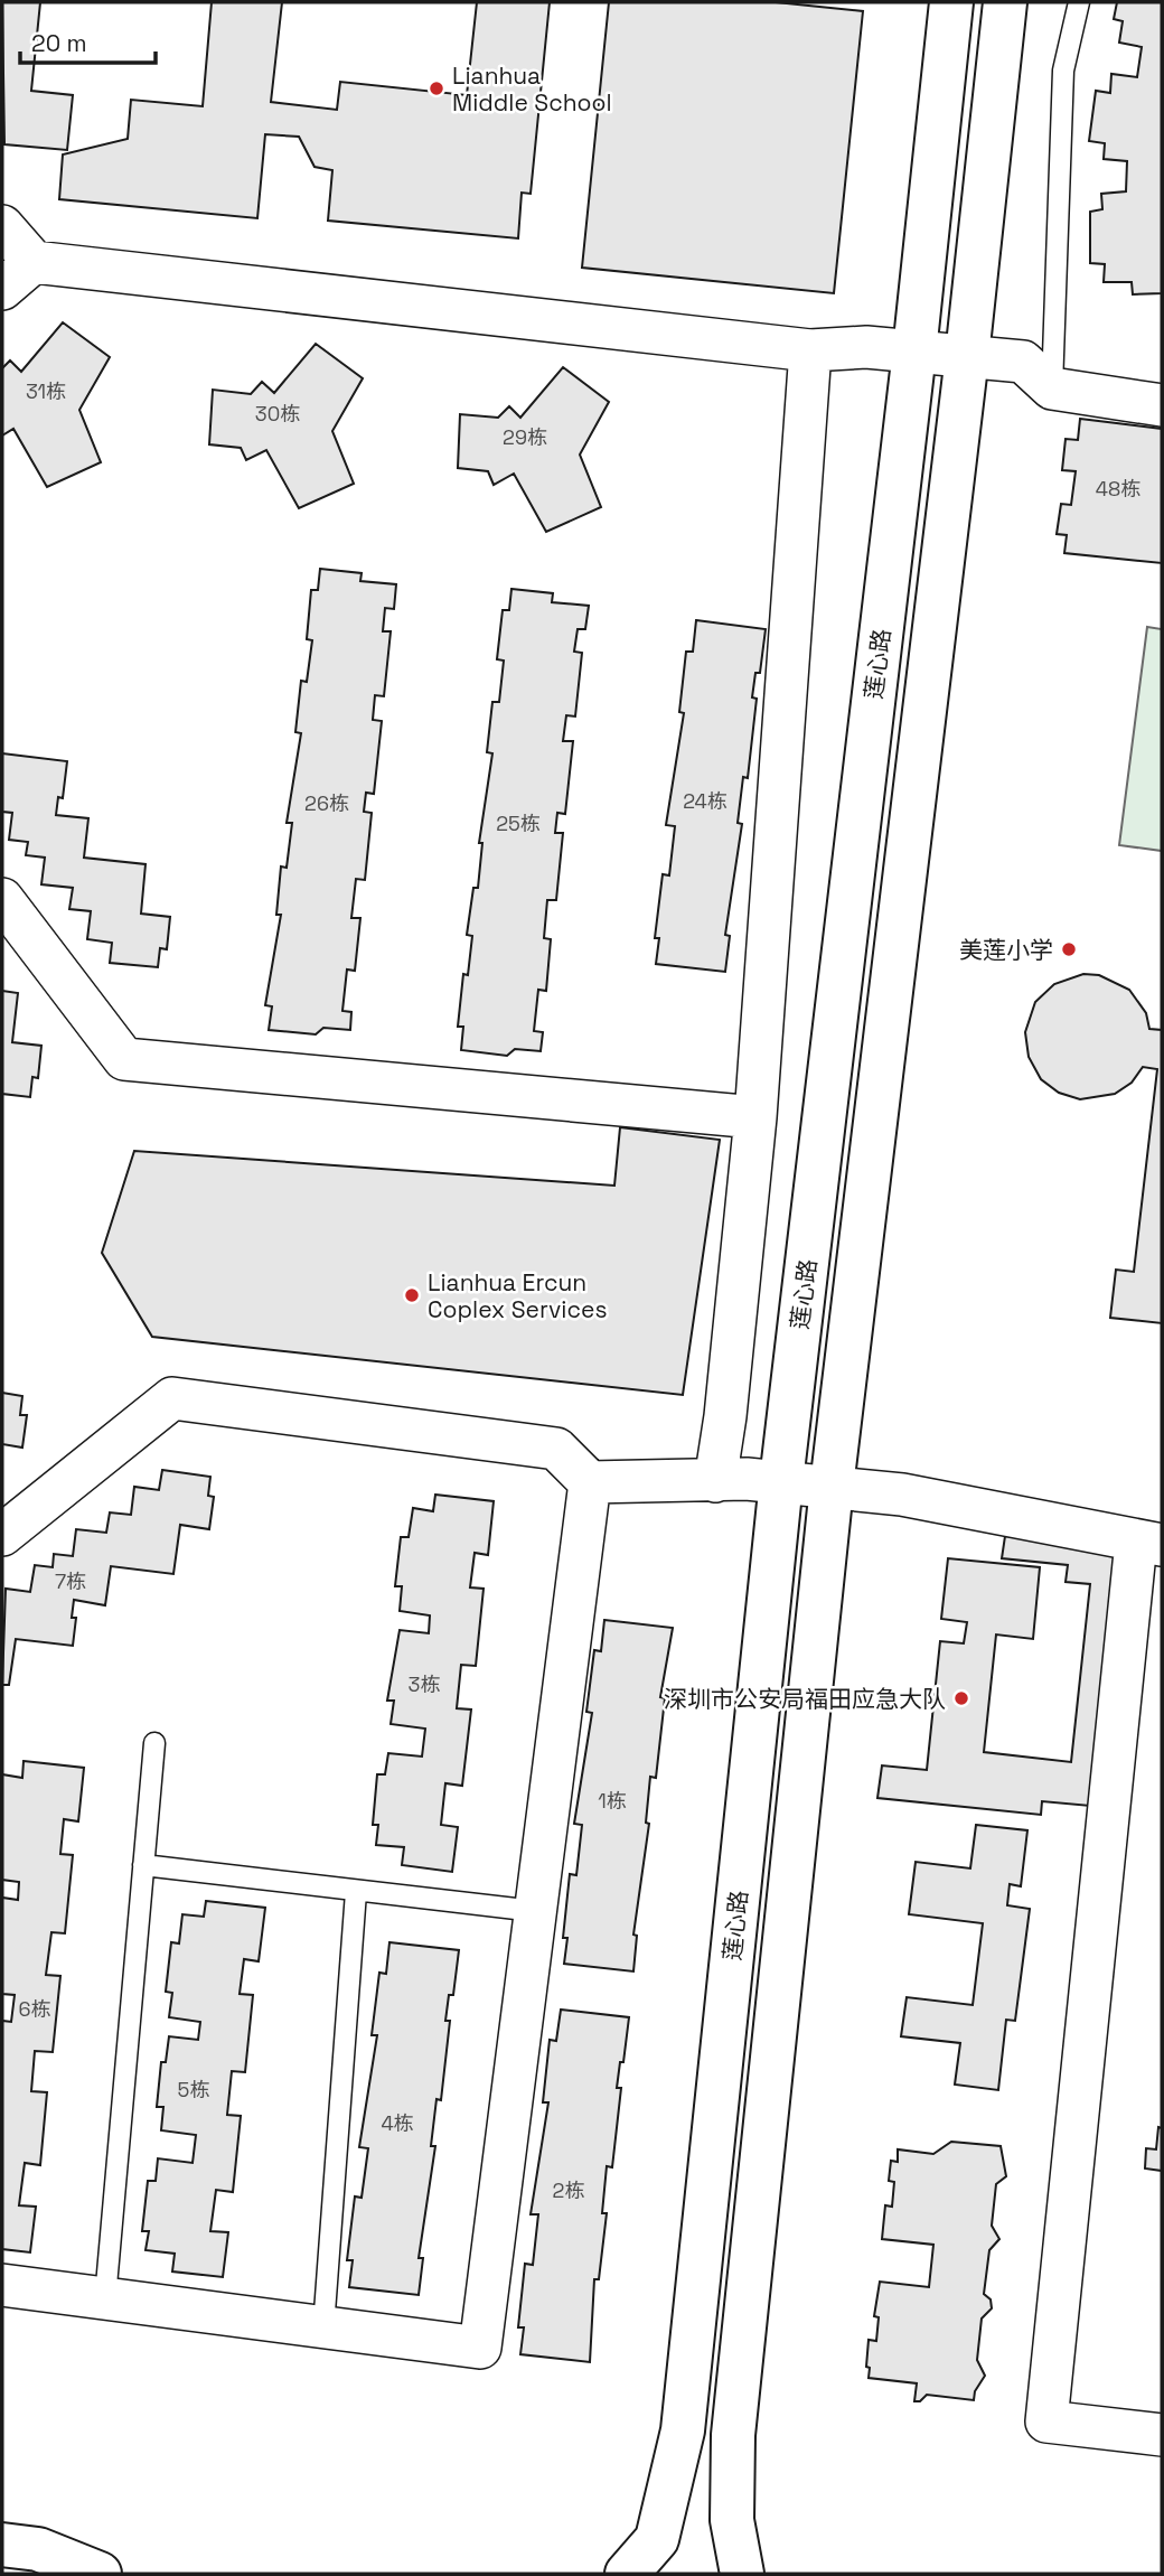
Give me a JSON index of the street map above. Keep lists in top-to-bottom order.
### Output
{
  "streets": {
    "main road": ["莲心路"]
  },
  "places": [
    "Lianhua Middle School",
    "美莲小学",
    "Lianhua Ercun Coplex Services",
    "深圳市公安局福田应急大队"
  ],
  "house_numbers": [
    "31栋",
    "30栋",
    "29栋",
    "48栋",
    "24栋",
    "26栋",
    "25栋",
    "7栋",
    "3栋",
    "1栋",
    "6栋",
    "5栋",
    "4栋",
    "2栋"
  ],
  "scale_bar": "20 m"
}
